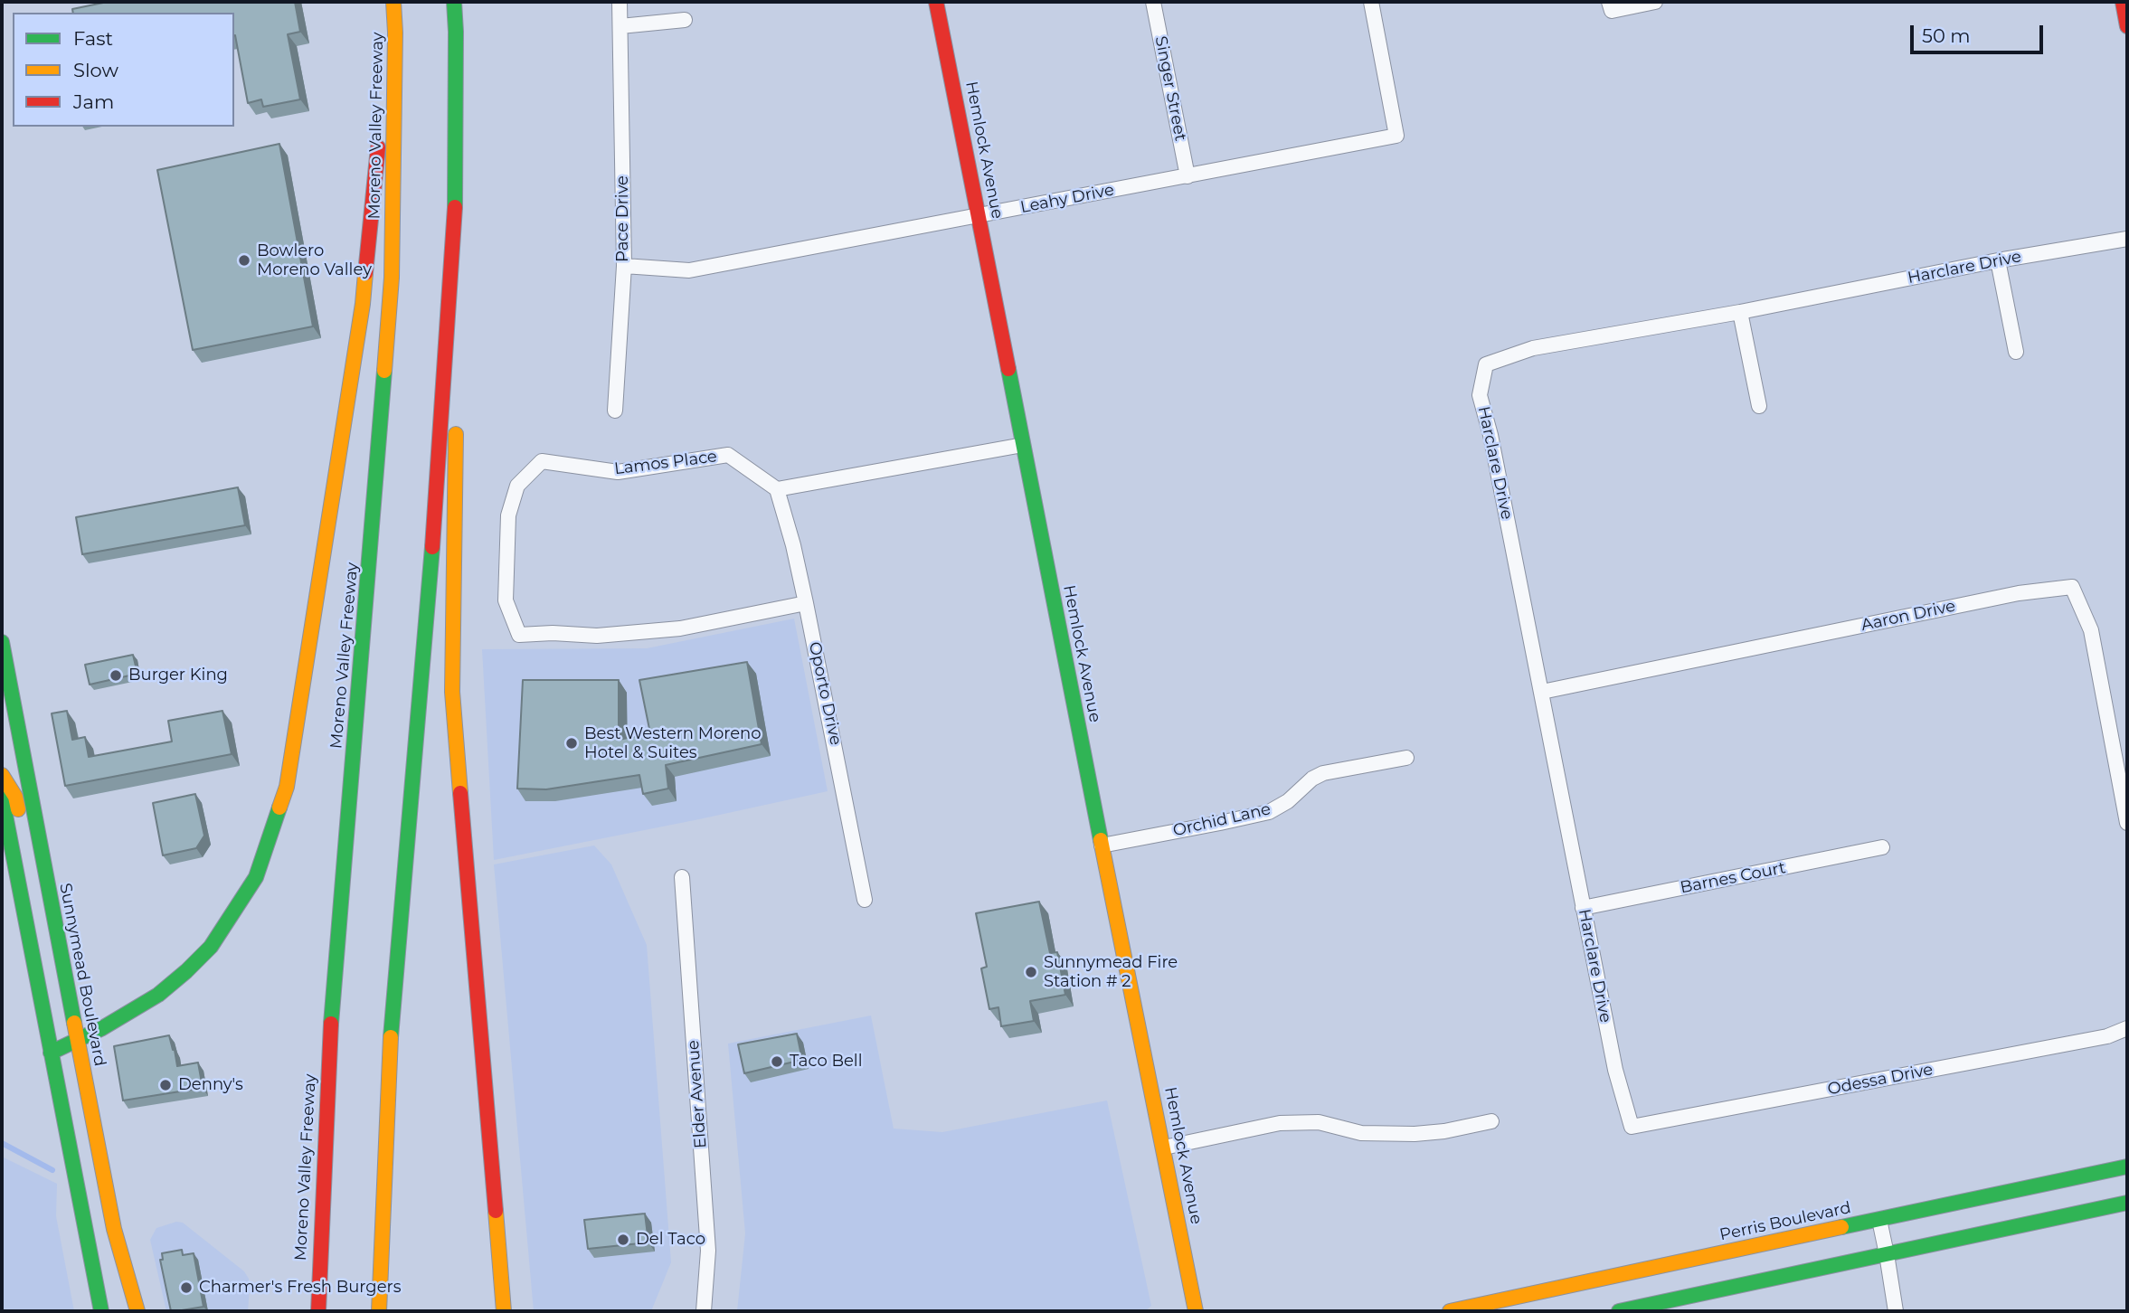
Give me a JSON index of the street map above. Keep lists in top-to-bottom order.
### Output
{
  "streets": {
    "main road": [
      "Moreno Valley Freeway",
      "Hemlock Avenue",
      "Sunnymead Boulevard",
      "Perris Boulevard"
    ],
    "street": [
      "Singer Street",
      "Leahy Drive",
      "Pace Drive",
      "Harclare Drive",
      "Lamos Place",
      "Aaron Drive",
      "Oporto Drive",
      "Orchid Lane",
      "Barnes Court",
      "Odessa Drive",
      "Elder Avenue"
    ]
  },
  "crossings": [
    ["Singer Street", "Leahy Drive"],
    ["Hemlock Avenue", "Leahy Drive"],
    ["Hemlock Avenue", "Orchid Lane"],
    ["Leahy Drive", "Pace Drive"],
    ["Harclare Drive", "Aaron Drive"],
    ["Harclare Drive", "Barnes Court"],
    ["Harclare Drive", "Odessa Drive"],
    ["Lamos Place", "Oporto Drive"]
  ],
  "places": [
    "Bowlero Moreno Valley",
    "Burger King",
    "Best Western Moreno Hotel & Suites",
    "Sunnymead Fire Station # 2",
    "Taco Bell",
    "Denny's",
    "Del Taco",
    "Charmer's Fresh Burgers"
  ],
  "legend": ["Fast", "Slow", "Jam"],
  "scale_bar": "50 m"
}
